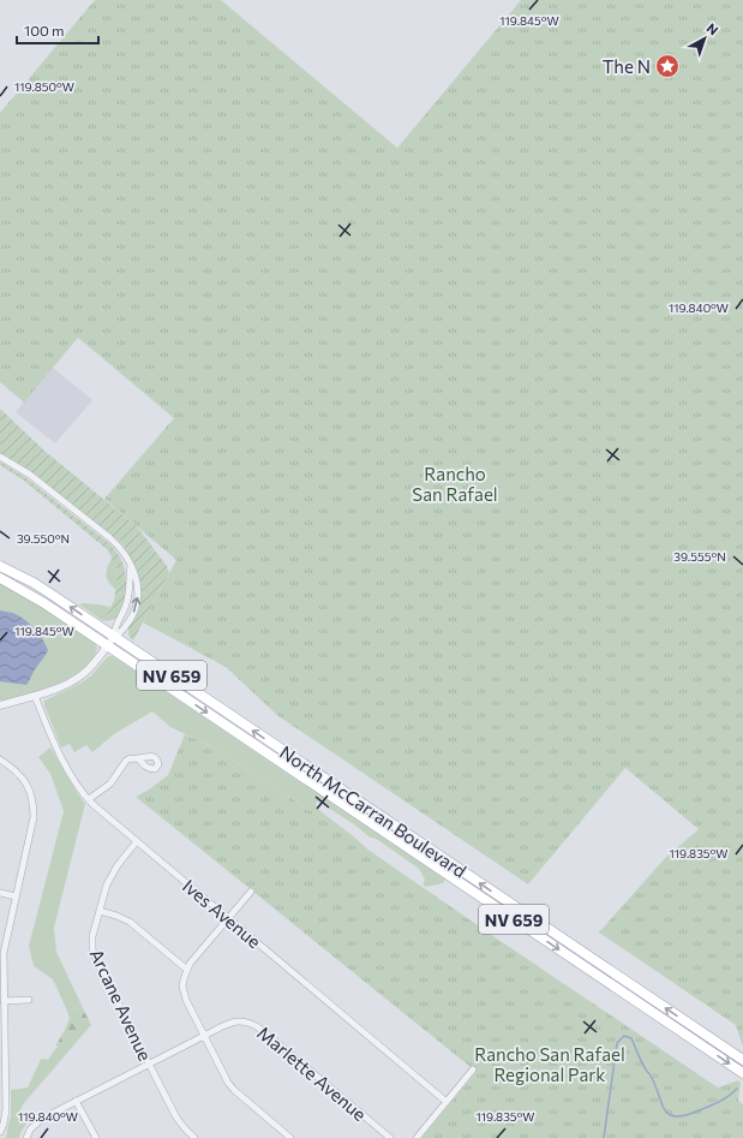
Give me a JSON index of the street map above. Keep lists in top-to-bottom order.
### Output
{
  "streets": {
    "main road": ["NV 659", "North McCarran Boulevard"],
    "street": ["Ives Avenue", "Arcane Avenue", "Marlette Avenue"]
  },
  "crossings": [
    ["Ives Avenue", "Arcane Avenue"],
    ["Arcane Avenue", "Marlette Avenue"]
  ],
  "parks": ["Rancho San Rafael", "Rancho San Rafael Regional Park"],
  "places": {
    "place": ["The N"]
  },
  "scale_bar": "100 m",
  "north": "top right",
  "coordinates": [
    "119.845°W",
    "119.850°W",
    "119.840°W",
    "39.550°N",
    "39.555°N",
    "119.835°W"
  ]
}
